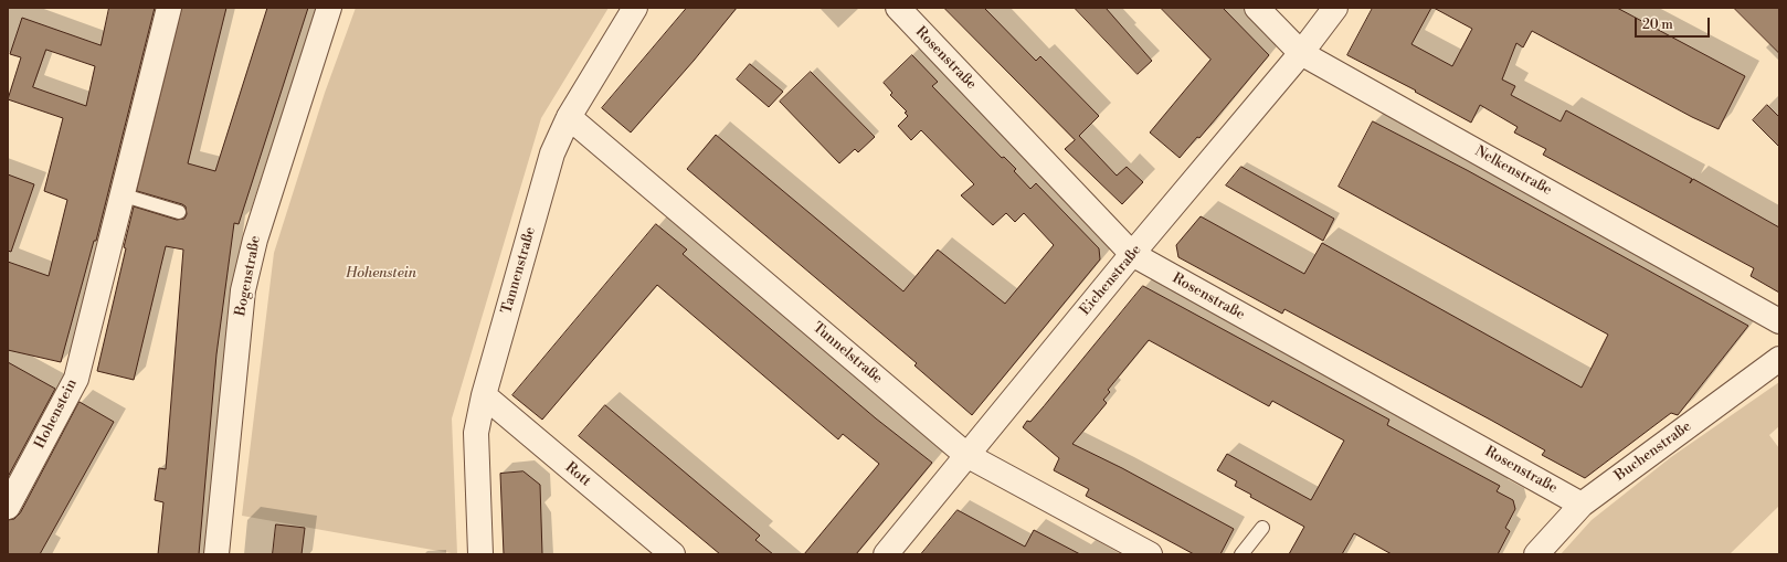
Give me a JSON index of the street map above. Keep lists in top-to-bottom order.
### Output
{
  "streets": {
    "street": [
      "Rosenstraße",
      "Nelkenstraße",
      "Tannenstraße",
      "Bogenstraße",
      "Eichenstraße",
      "Tunnelstraße",
      "Hohenstein",
      "Buchenstraße",
      "Rott"
    ]
  },
  "crossings": [
    ["Rosenstraße", "Eichenstraße"],
    ["Rosenstraße", "Buchenstraße"],
    ["Nelkenstraße", "Eichenstraße"],
    ["Tannenstraße", "Tunnelstraße"],
    ["Tannenstraße", "Rott"],
    ["Eichenstraße", "Tunnelstraße"]
  ],
  "parks": ["Hohenstein"],
  "scale_bar": "20 m"
}
